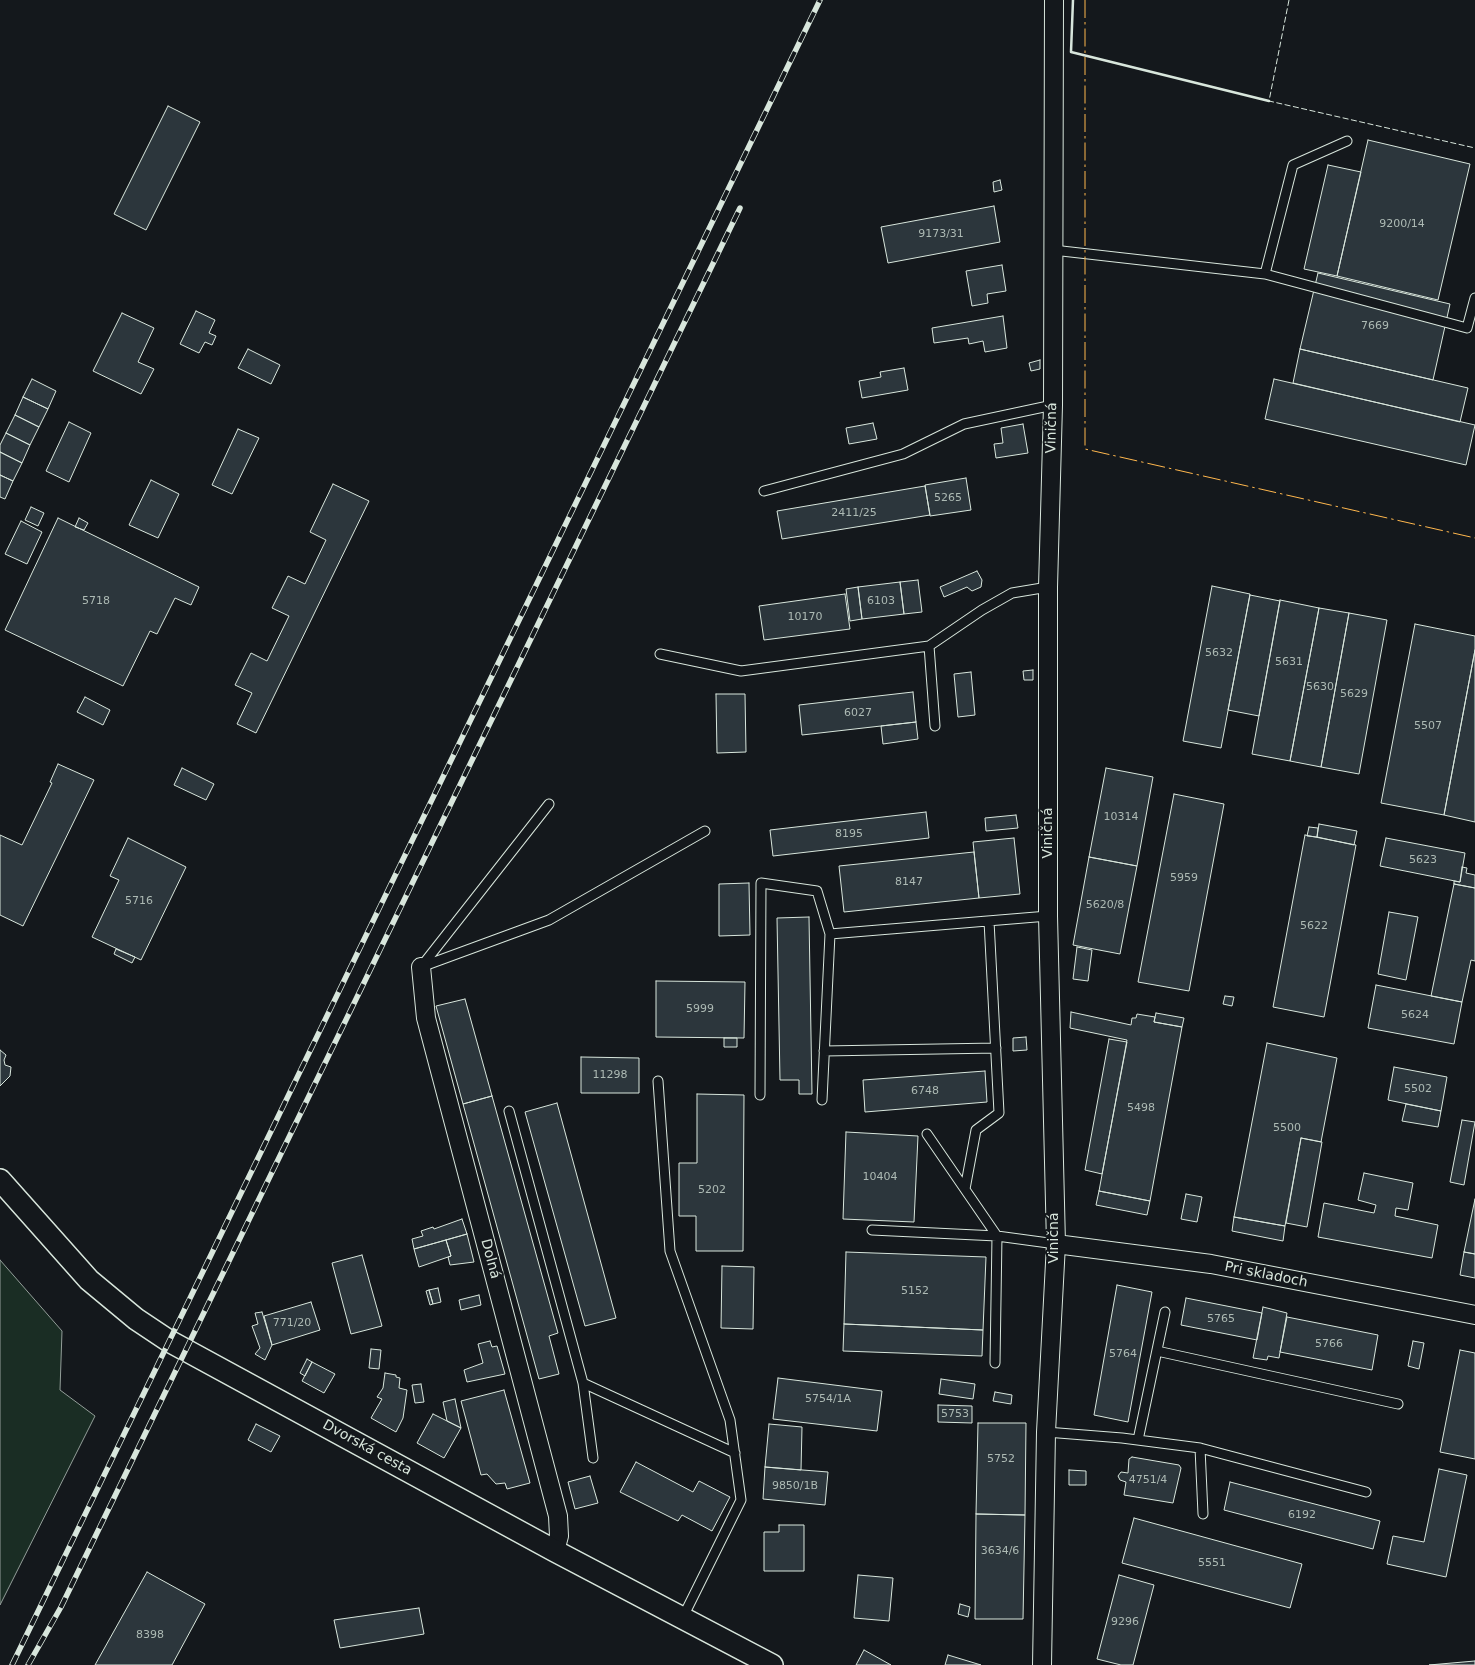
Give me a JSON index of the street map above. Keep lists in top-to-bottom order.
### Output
{
  "streets": {
    "street": [
      "Viničná",
      "Dolná",
      "Pri skladoch",
      "Dvorská cesta"
    ]
  },
  "crossings": [
    ["Viničná", "Pri skladoch"],
    ["Dolná", "Dvorská cesta"]
  ],
  "house_numbers": [
    "9200/14",
    "9173/31",
    "7669",
    "5265",
    "2411/25",
    "5718",
    "6103",
    "10170",
    "5632",
    "5631",
    "5630",
    "5629",
    "6027",
    "5507",
    "10314",
    "8195",
    "5623",
    "5959",
    "8147",
    "5716",
    "5620/8",
    "5622",
    "5999",
    "5624",
    "11298",
    "5502",
    "6748",
    "5498",
    "5500",
    "10404",
    "5202",
    "5152",
    "5765",
    "771/20",
    "5766",
    "5764",
    "5754/1A",
    "5753",
    "5752",
    "4751/4",
    "9850/1B",
    "6192",
    "3634/6",
    "5551",
    "9296",
    "8398"
  ]
}
